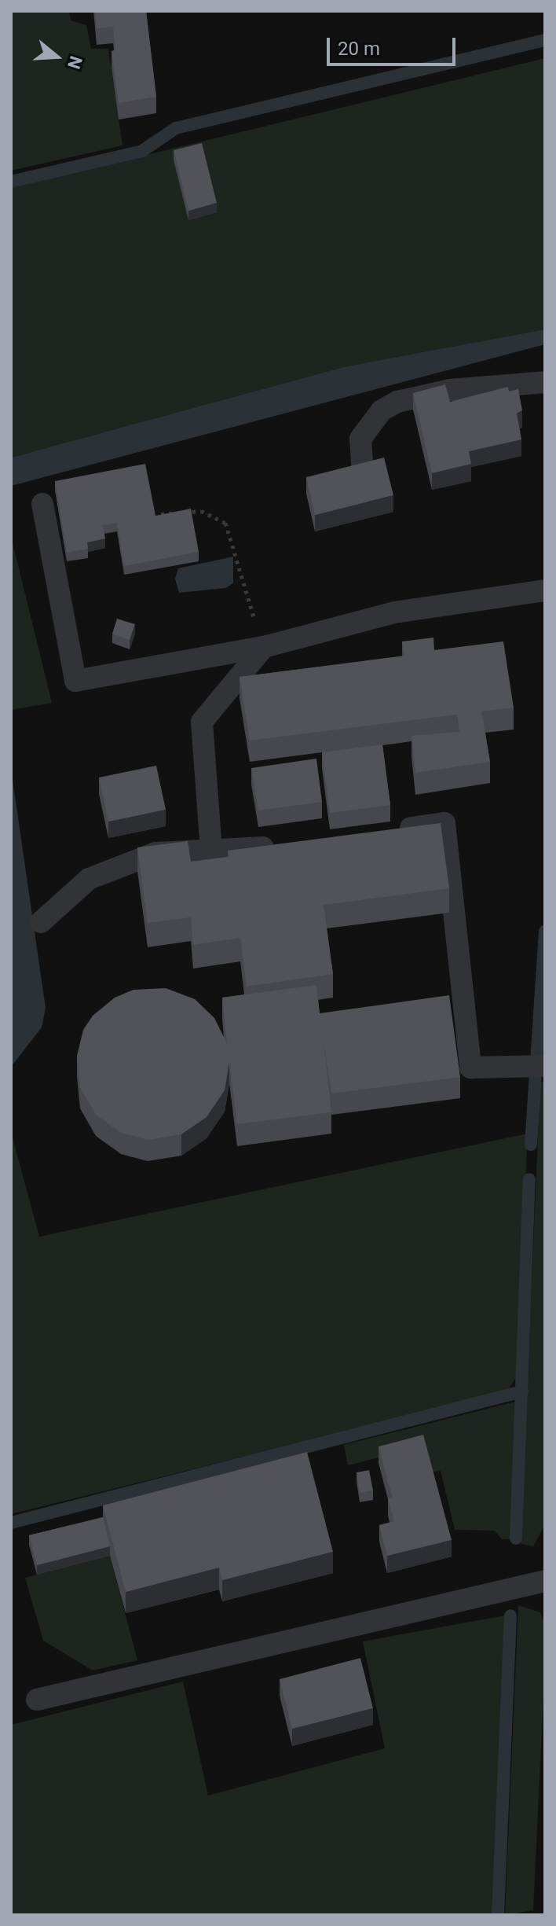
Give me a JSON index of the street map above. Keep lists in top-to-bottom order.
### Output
{
  "scale_bar": "20 m",
  "north": "right"
}
